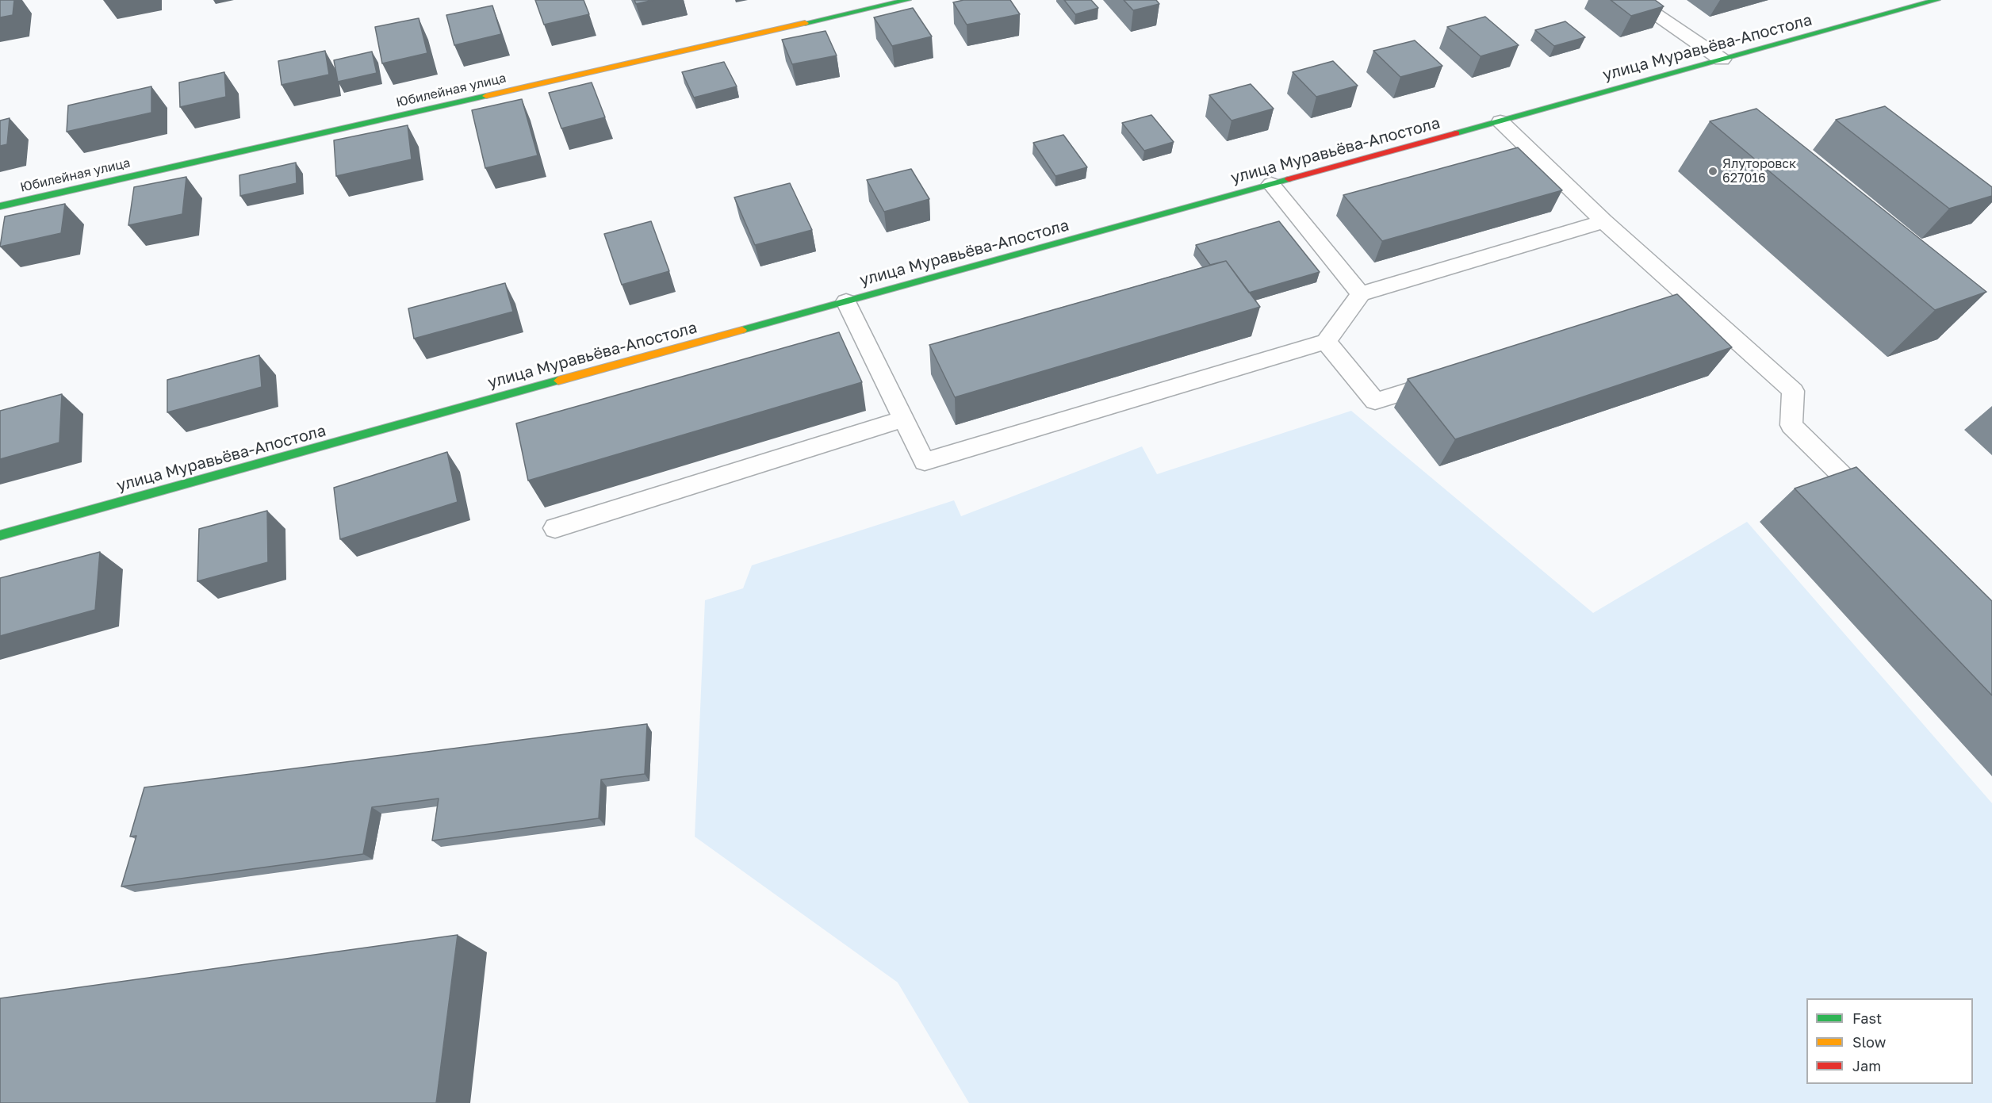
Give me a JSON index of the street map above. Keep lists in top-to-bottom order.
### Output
{
  "streets": {
    "street": ["улица Муравьёва-Апостола", "Юбилейная улица"]
  },
  "places": ["Ялуторовск 627016"],
  "legend": ["Fast", "Slow", "Jam"]
}
